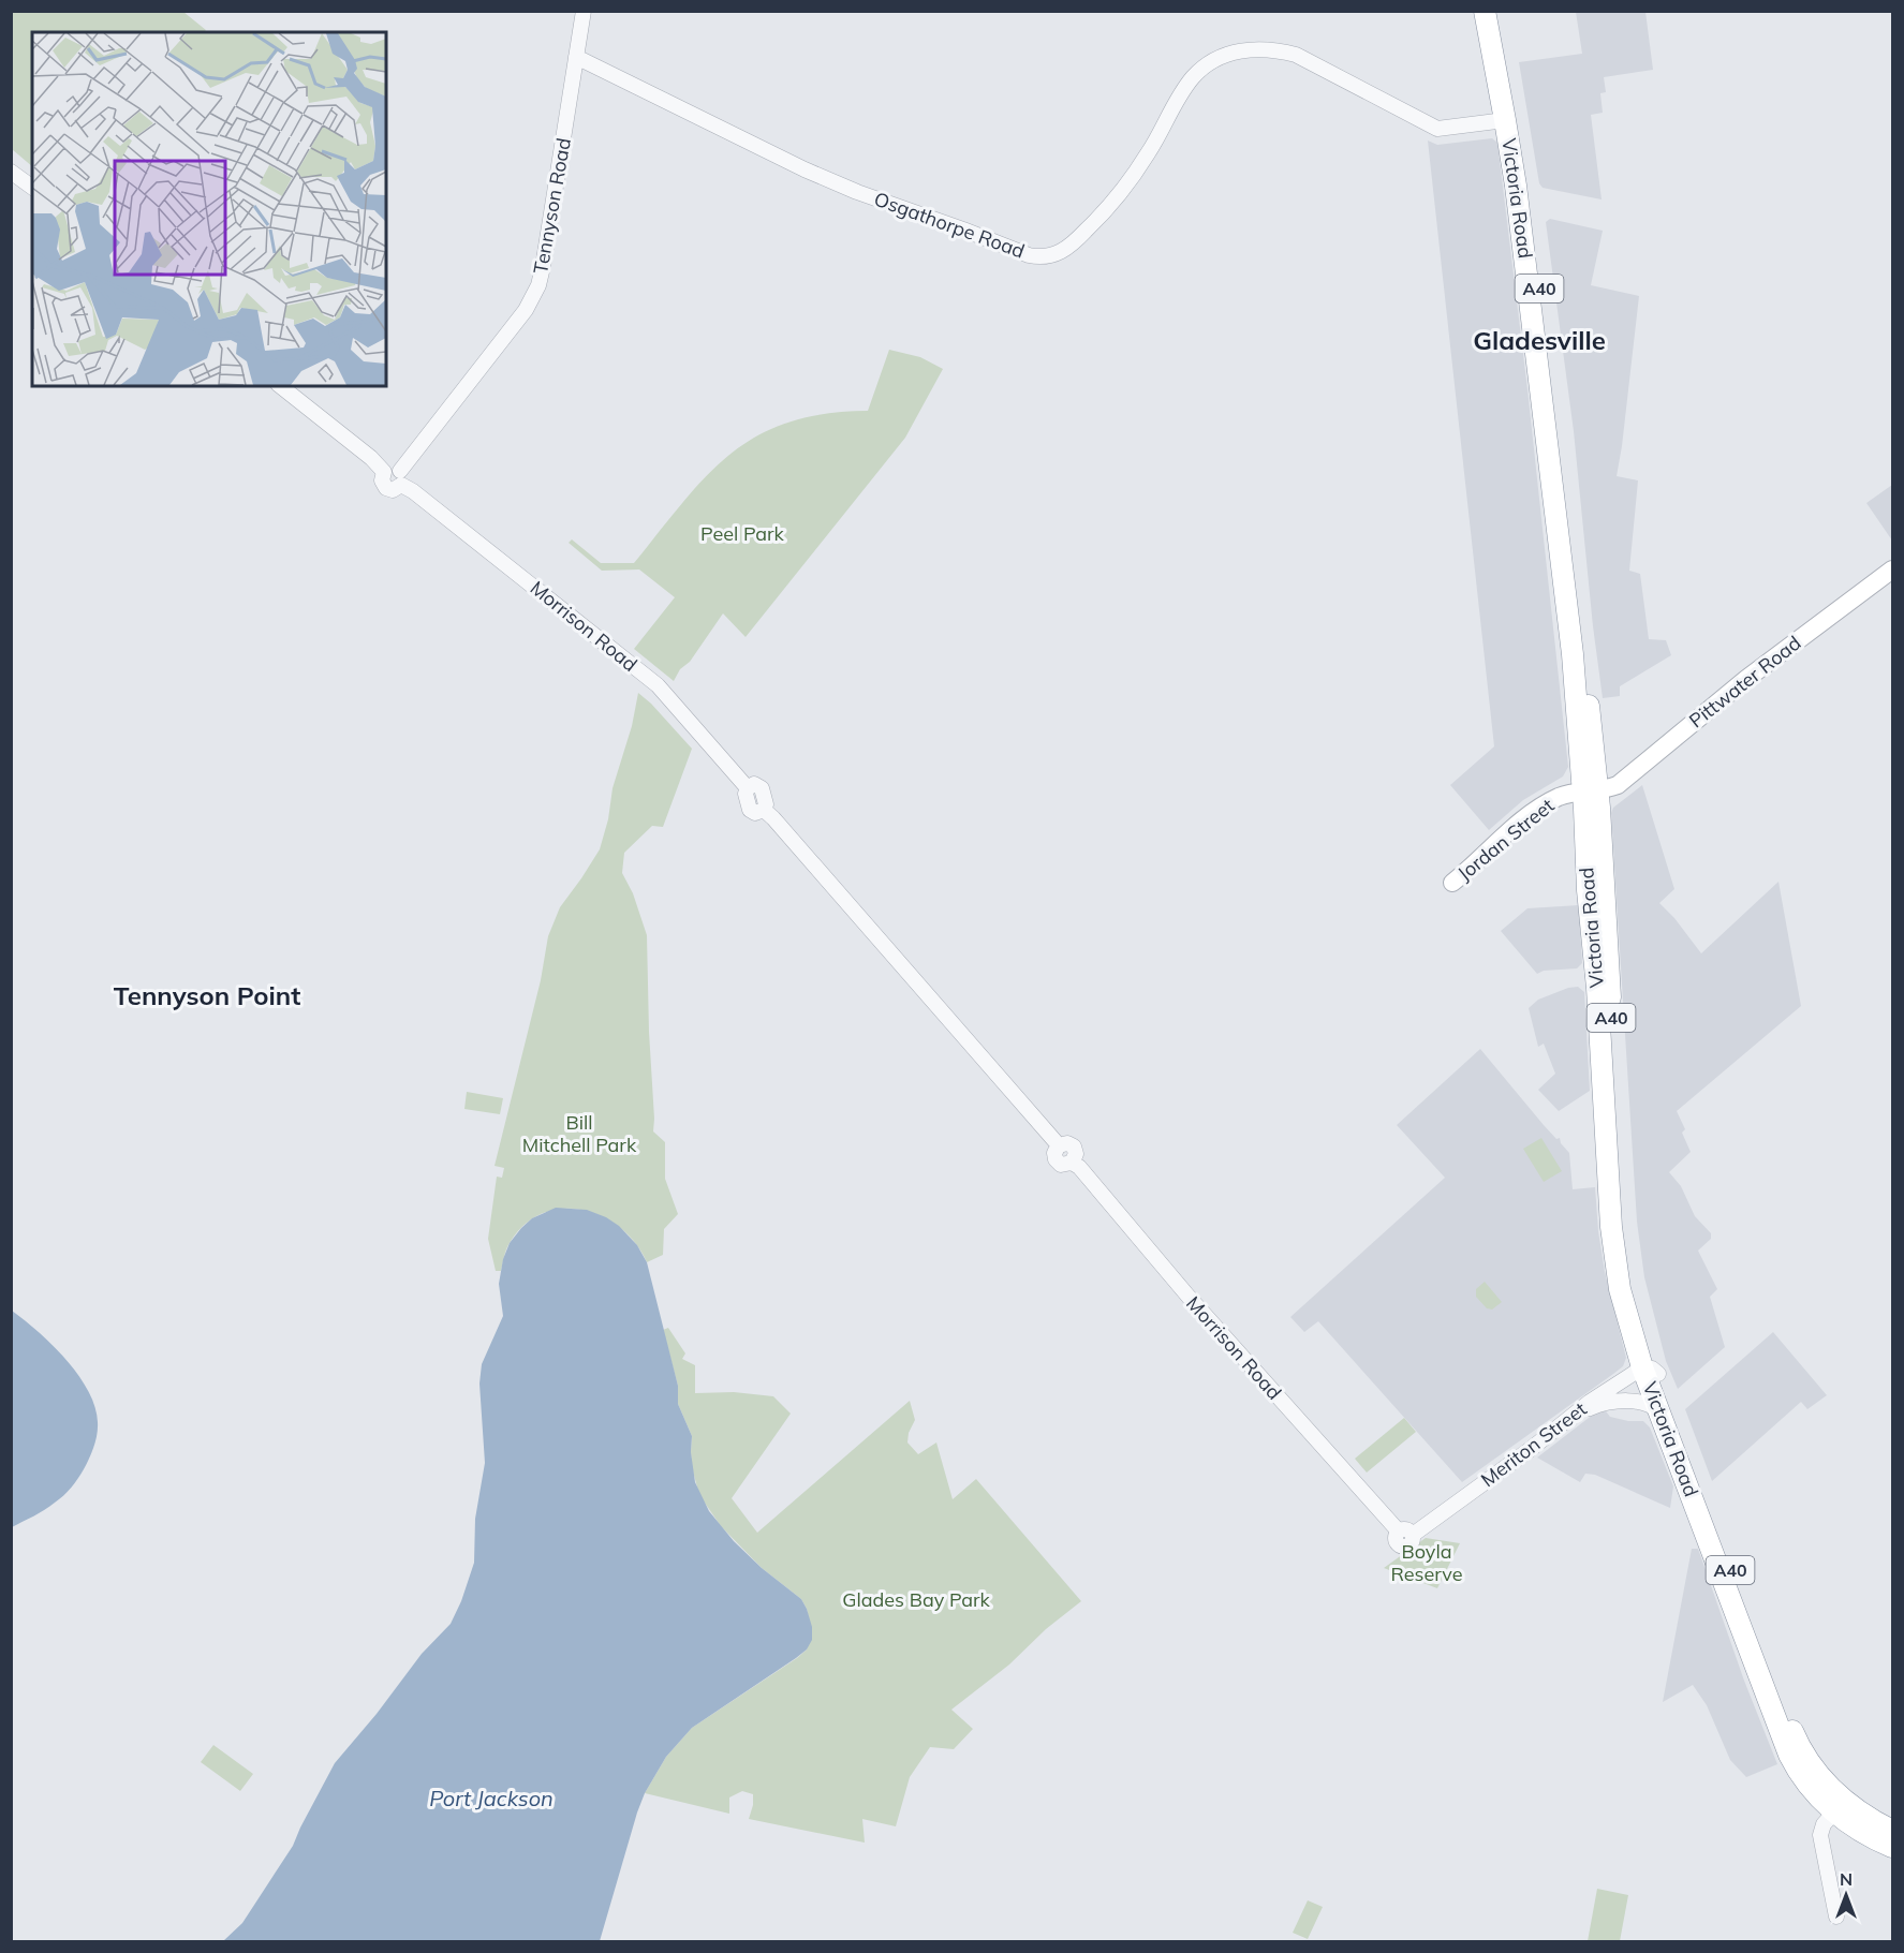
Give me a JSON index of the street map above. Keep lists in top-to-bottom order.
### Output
{
  "streets": {
    "highway": ["Victoria Road", "A40"],
    "main road": ["Pittwater Road", "Jordan Street"],
    "street": [
      "Tennyson Road",
      "Osgathorpe Road",
      "Morrison Road",
      "Meriton Street"
    ]
  },
  "crossings": [
    ["Victoria Road", "Osgathorpe Road"],
    ["Victoria Road", "Pittwater Road"],
    ["Victoria Road", "Jordan Street"],
    ["Victoria Road", "Meriton Street"],
    ["Tennyson Road", "Osgathorpe Road"],
    ["Tennyson Road", "Morrison Road"],
    ["Morrison Road", "Meriton Street"],
    ["Pittwater Road", "Jordan Street"]
  ],
  "districts": ["Gladesville", "Tennyson Point"],
  "water": ["Port Jackson"],
  "parks": [
    "Peel Park",
    "Bill Mitchell Park",
    "Boyla Reserve",
    "Glades Bay Park"
  ],
  "north": "top"
}
